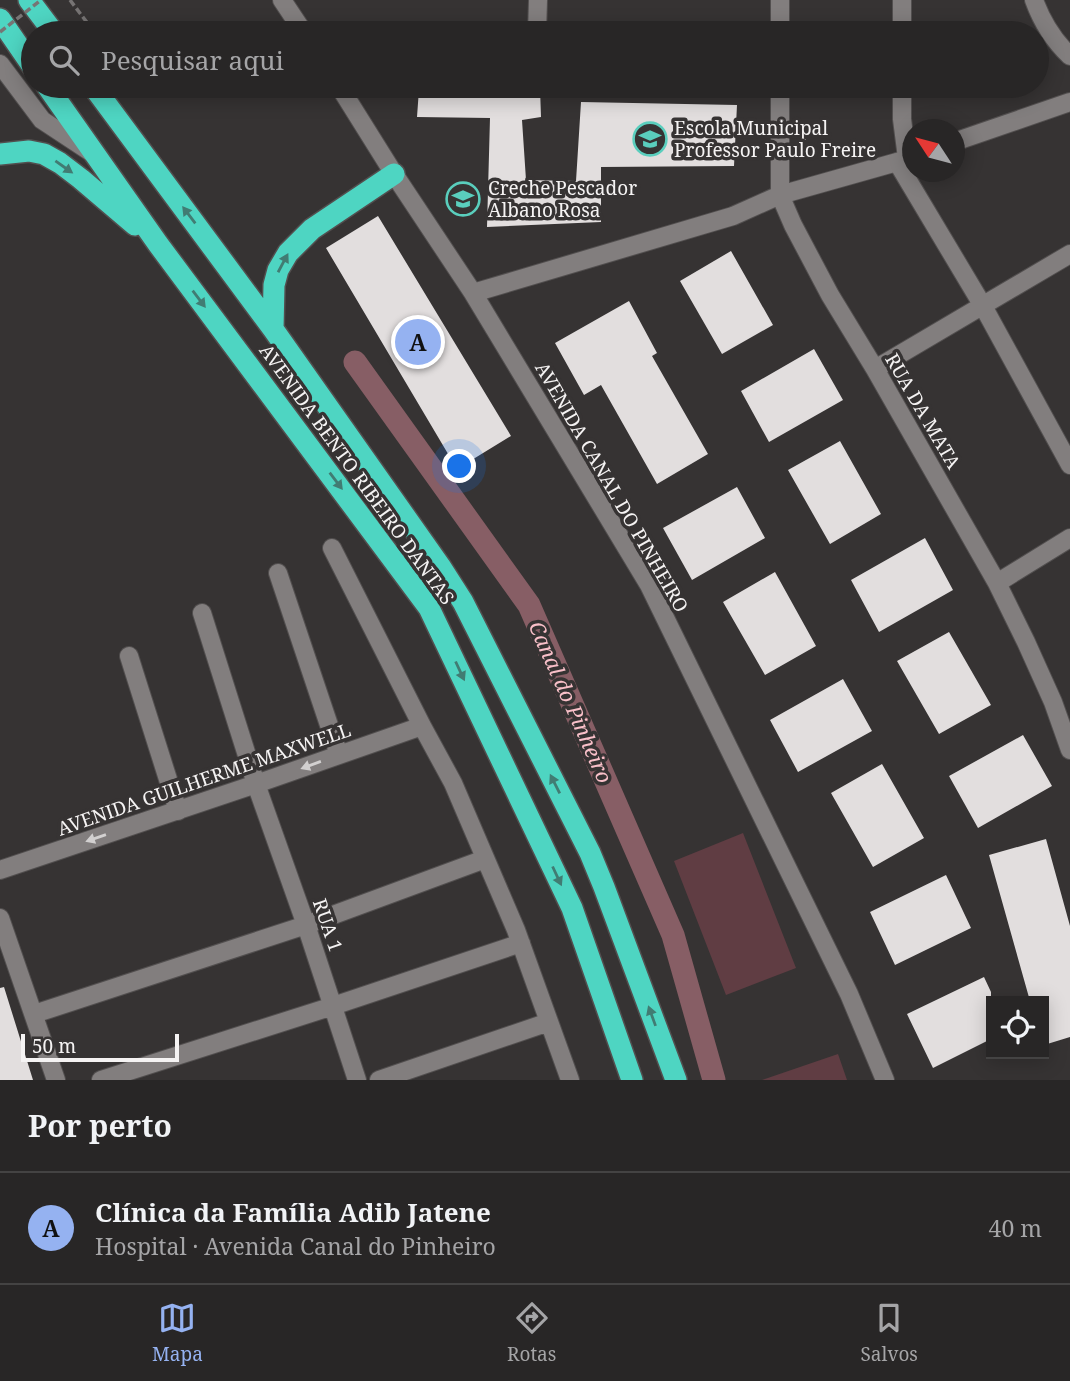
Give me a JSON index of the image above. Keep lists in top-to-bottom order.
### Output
{
  "streets": {
    "highway": ["AVENIDA BENTO RIBEIRO DANTAS"],
    "street": [
      "RUA DA MATA",
      "AVENIDA CANAL DO PINHEIRO",
      "AVENIDA GUILHERME MAXWELL",
      "RUA 1"
    ]
  },
  "crossings": [
    ["AVENIDA GUILHERME MAXWELL", "RUA 1"]
  ],
  "water": ["Canal do Pinheiro"],
  "places": {
    "school or university": ["Escola Municipal Professor Paulo Freire", "Creche Pescador Albano Rosa"]
  },
  "scale_bar": "50 m",
  "north": "top left",
  "page": {
    "search": "Pesquisar aqui",
    "pins": "A",
    "scale": "50 m",
    "heading": "Por perto",
    "list": [
      {
        "mark": "A",
        "name": "Clínica da Família Adib Jatene",
        "note": "Hospital · Avenida Canal do Pinheiro",
        "value": "40 m"
      }
    ],
    "nav": ["Mapa", "Rotas", "Salvos"]
  }
}
